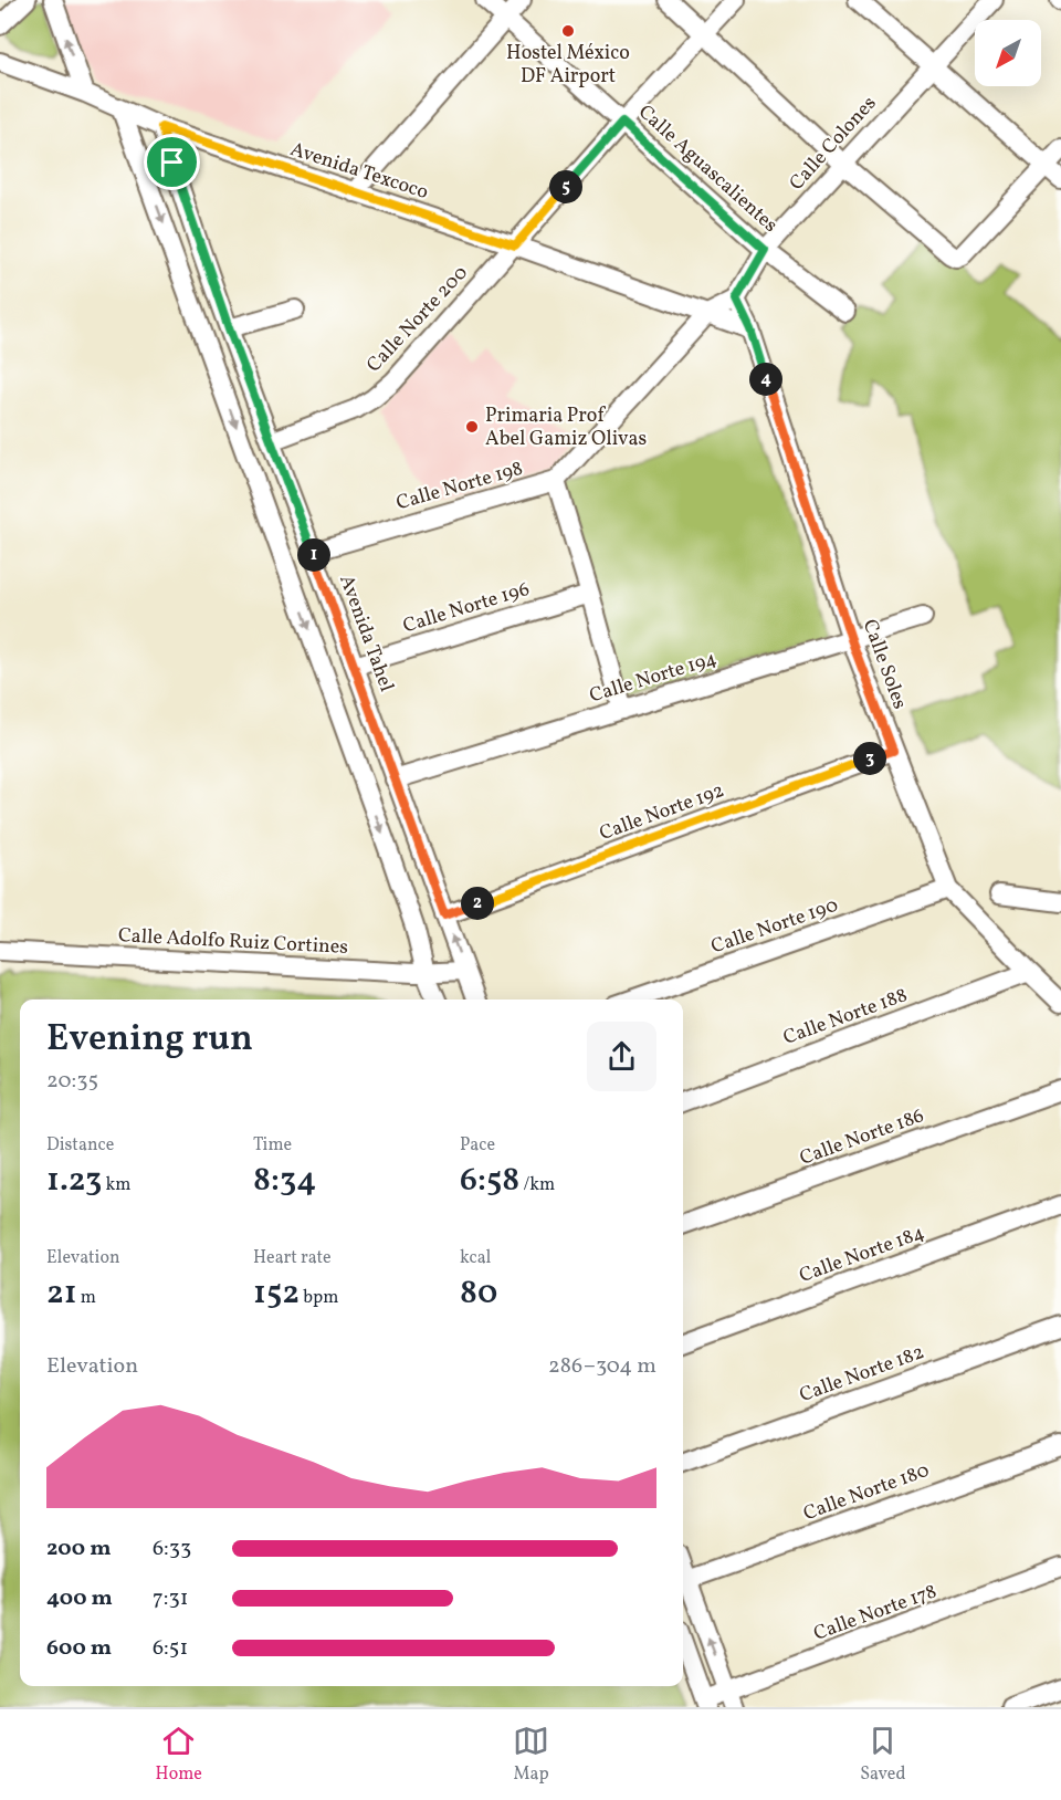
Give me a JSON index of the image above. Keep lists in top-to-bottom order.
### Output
{
  "streets": {
    "street": [
      "Calle Colones",
      "Calle Aguascalientes",
      "Avenida Texcoco",
      "Calle Norte 200",
      "Calle Norte 198",
      "Calle Norte 196",
      "Avenida Tahel",
      "Calle Soles",
      "Calle Norte 194",
      "Calle Norte 192",
      "Calle Norte 190",
      "Calle Adolfo Ruiz Cortines",
      "Calle Norte 188",
      "Calle Norte 186",
      "Calle Norte 184",
      "Calle Norte 182",
      "Calle Norte 180",
      "Calle Norte 178"
    ]
  },
  "crossings": [
    ["Calle Colones", "Calle Aguascalientes"],
    ["Calle Colones", "Calle Soles"],
    ["Calle Aguascalientes", "Calle Norte 200"],
    ["Avenida Texcoco", "Calle Norte 200"],
    ["Avenida Texcoco", "Avenida Tahel"],
    ["Avenida Texcoco", "Calle Soles"],
    ["Calle Norte 200", "Avenida Tahel"],
    ["Calle Norte 198", "Avenida Tahel"],
    ["Calle Norte 196", "Avenida Tahel"],
    ["Avenida Tahel", "Calle Norte 194"],
    ["Avenida Tahel", "Calle Norte 192"],
    ["Avenida Tahel", "Calle Adolfo Ruiz Cortines"],
    ["Calle Soles", "Calle Norte 194"],
    ["Calle Soles", "Calle Norte 192"],
    ["Calle Soles", "Calle Norte 190"],
    ["Calle Soles", "Calle Norte 188"]
  ],
  "places": ["Hostel México DF Airport", "Primaria Prof Abel Gamiz Olivas"],
  "north": "bottom left",
  "page": {
    "pins": [
      "5",
      "4",
      "1",
      "3",
      "2"
    ],
    "heading": ["Evening run", "20:35"],
    "stats": [
      ["Distance", "1.23 km"],
      ["Time", "8:34"],
      ["Pace", "6:58 /km"],
      ["Elevation", "21 m"],
      ["Heart rate", "152 bpm"],
      ["kcal", "80"]
    ],
    "chart": ["Elevation", "286–304 m"],
    "list": [
      {
        "name": "200 m",
        "note": "6:33"
      },
      {
        "name": "400 m",
        "note": "7:31"
      },
      {
        "name": "600 m",
        "note": "6:51"
      }
    ],
    "tabs": ["Home", "Map", "Saved"]
  }
}
